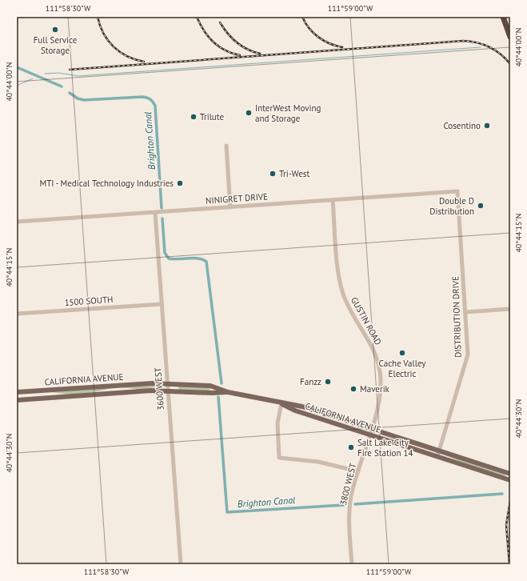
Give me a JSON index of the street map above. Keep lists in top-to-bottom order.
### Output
{
  "streets": {
    "main road": ["CALIFORNIA AVENUE"],
    "street": [
      "NINIGRET DRIVE",
      "1500 SOUTH",
      "DISTRIBUTION DRIVE",
      "GUSTIN ROAD",
      "3600 WEST",
      "3800 WEST"
    ]
  },
  "crossings": [
    ["NINIGRET DRIVE", "DISTRIBUTION DRIVE"],
    ["NINIGRET DRIVE", "GUSTIN ROAD"],
    ["NINIGRET DRIVE", "3600 WEST"],
    ["1500 SOUTH", "3600 WEST"],
    ["DISTRIBUTION DRIVE", "CALIFORNIA AVENUE"],
    ["GUSTIN ROAD", "CALIFORNIA AVENUE"],
    ["GUSTIN ROAD", "3800 WEST"],
    ["CALIFORNIA AVENUE", "3600 WEST"],
    ["CALIFORNIA AVENUE", "3800 WEST"]
  ],
  "water": ["Brighton Canal"],
  "places": [
    "Full Service Storage",
    "InterWest Moving and Storage",
    "Trilute",
    "Cosentino",
    "Tri-West",
    "MTI - Medical Technology Industries",
    "Double D Distribution",
    "Cache Valley Electric",
    "Fanzz",
    "Maverik",
    "Salt Lake City Fire Station 14"
  ],
  "coordinates": [
    "111°58'30\"W",
    "111°59'00\"W",
    "40°44'00\"N",
    "40°44'15\"N",
    "40°44'30\"N"
  ]
}
